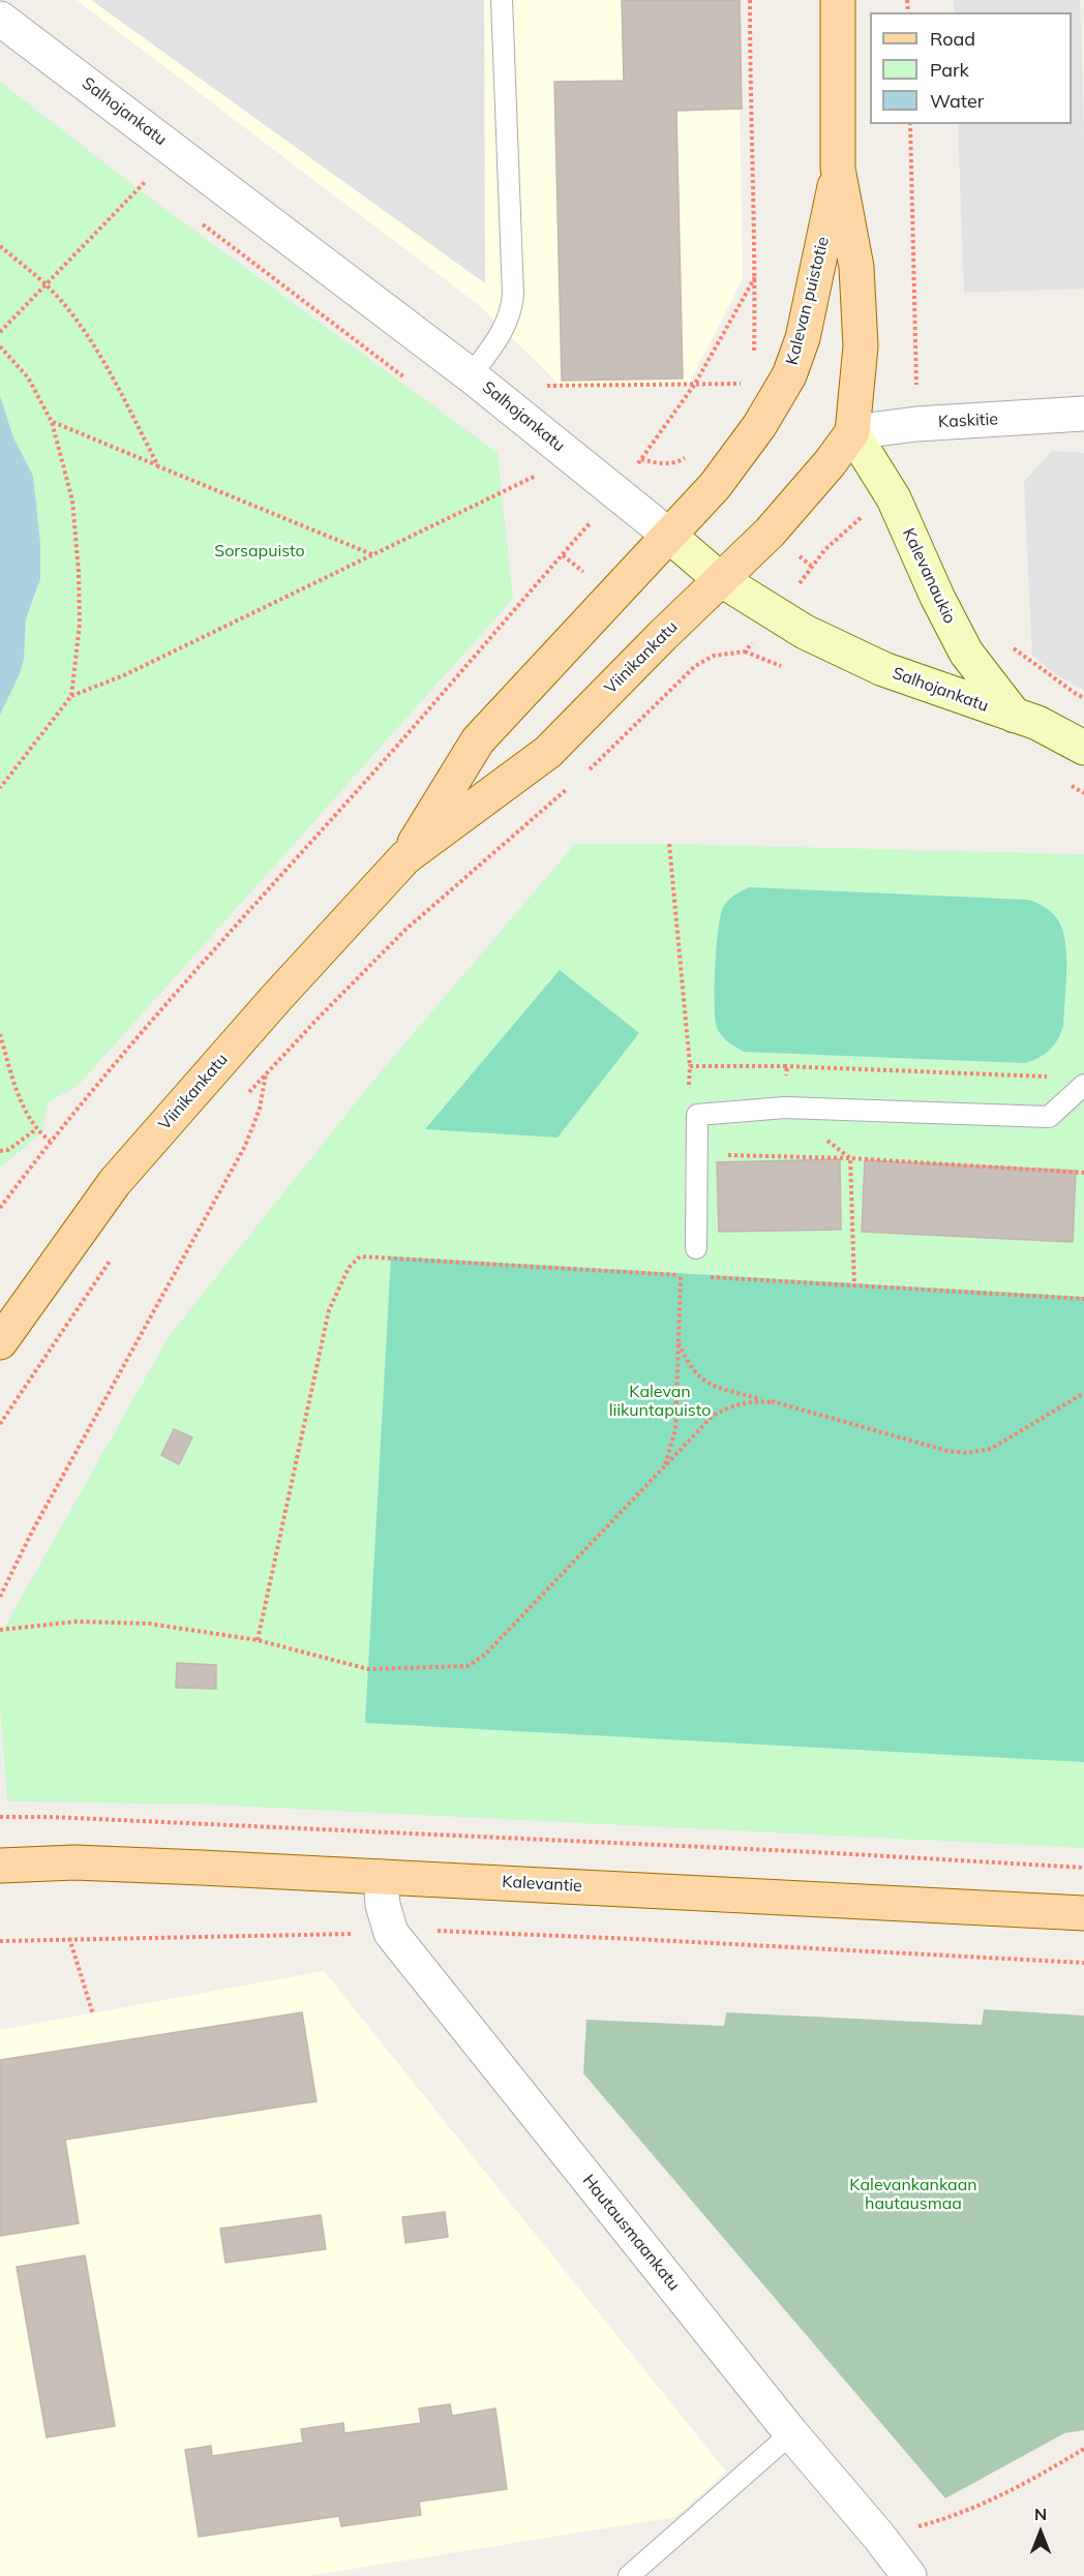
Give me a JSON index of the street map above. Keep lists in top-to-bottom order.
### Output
{
  "streets": {
    "main road": ["Kalevan puistotie", "Viinikankatu", "Kalevantie"],
    "street": [
      "Salhojankatu",
      "Kaskitie",
      "Kalevanaukio",
      "Hautausmaankatu"
    ]
  },
  "crossings": [
    ["Salhojankatu", "Kalevanaukio"],
    ["Salhojankatu", "Viinikankatu"],
    ["Kalevan puistotie", "Kaskitie"],
    ["Kalevan puistotie", "Kalevanaukio"],
    ["Kalevan puistotie", "Viinikankatu"],
    ["Kaskitie", "Kalevanaukio"],
    ["Kaskitie", "Viinikankatu"],
    ["Kalevanaukio", "Viinikankatu"],
    ["Kalevantie", "Hautausmaankatu"]
  ],
  "parks": ["Sorsapuisto", "Kalevan liikuntapuisto", "Kalevankankaan hautausmaa"],
  "legend": ["Road", "Park", "Water"],
  "north": "top"
}
